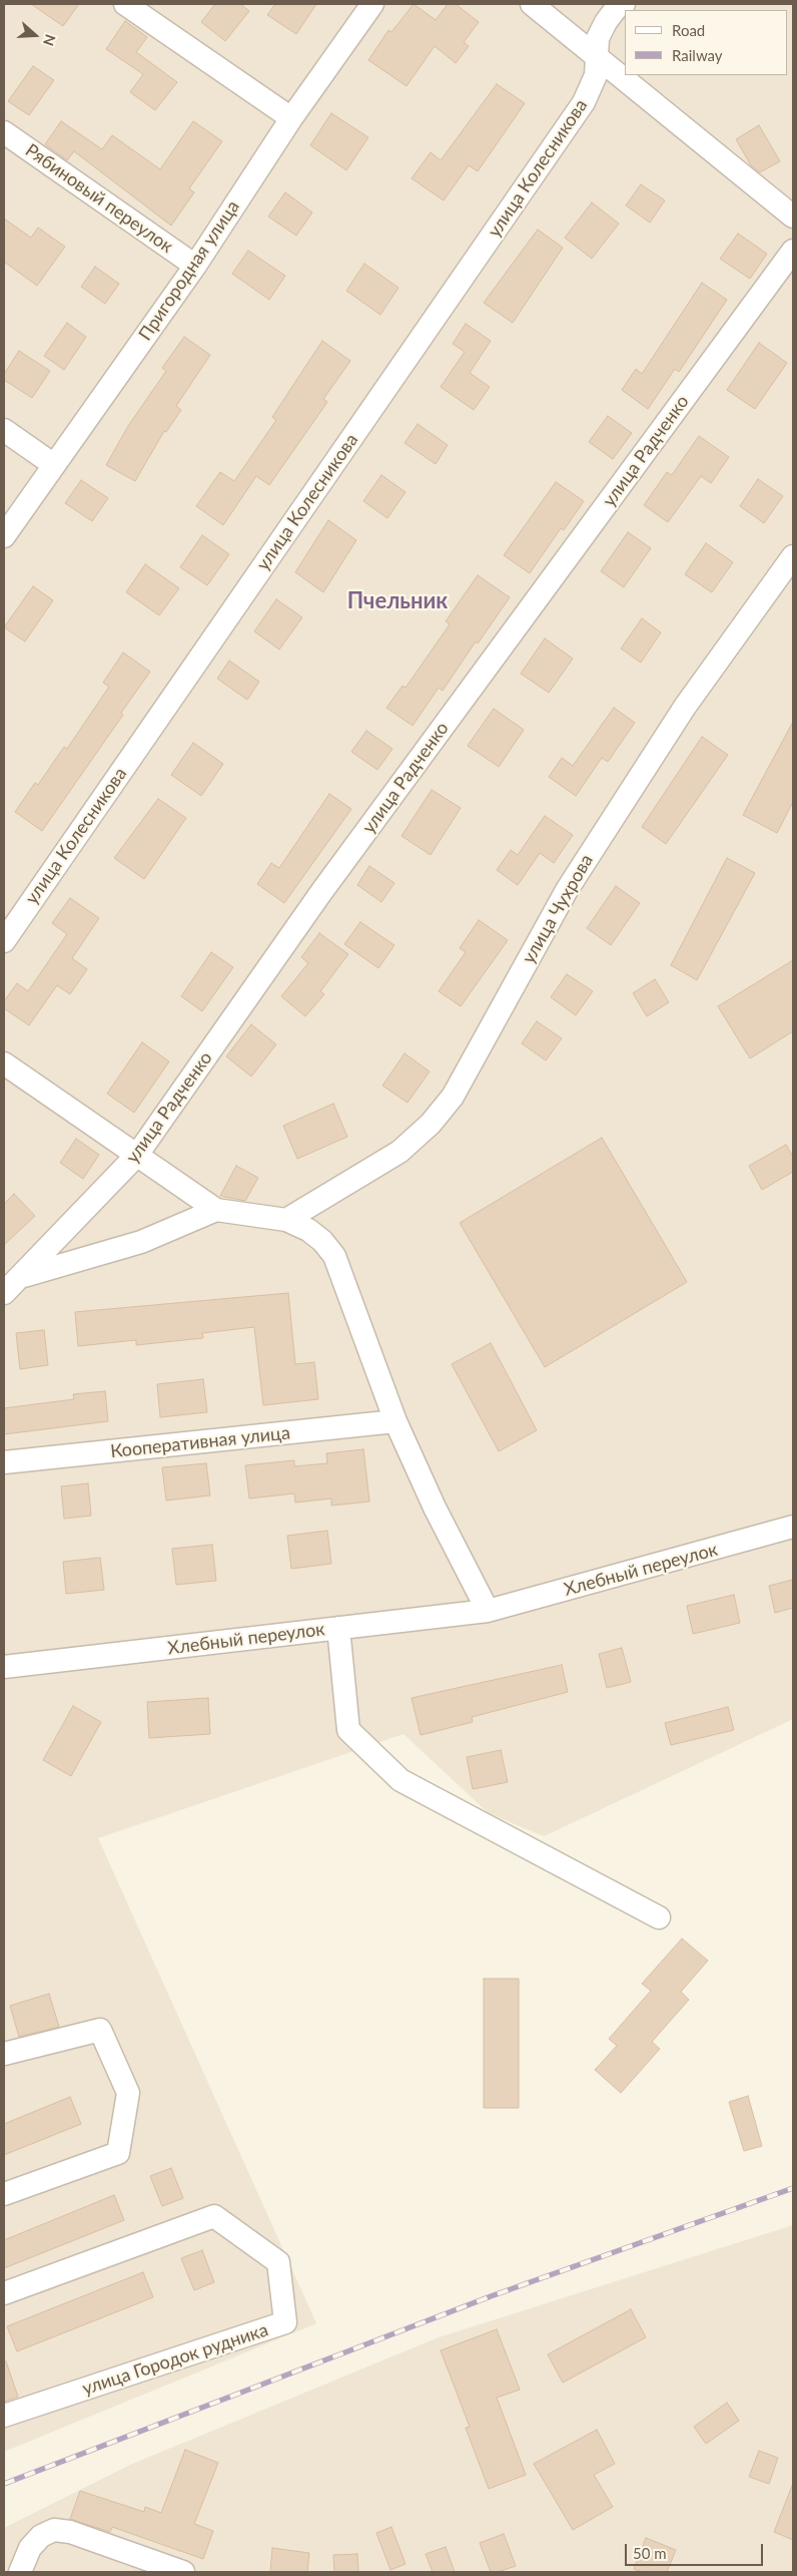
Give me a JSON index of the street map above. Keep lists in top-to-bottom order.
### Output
{
  "streets": {
    "street": [
      "улица Колесникова",
      "Рябиновый переулок",
      "Пригородная улица",
      "улица Радченко",
      "улица Чухрова",
      "Кооперативная улица",
      "Хлебный переулок",
      "улица Городок рудника"
    ]
  },
  "crossings": [
    ["Рябиновый переулок", "Пригородная улица"]
  ],
  "districts": ["Пчельник"],
  "legend": ["Road", "Railway"],
  "scale_bar": "50 m",
  "north": "right"
}
